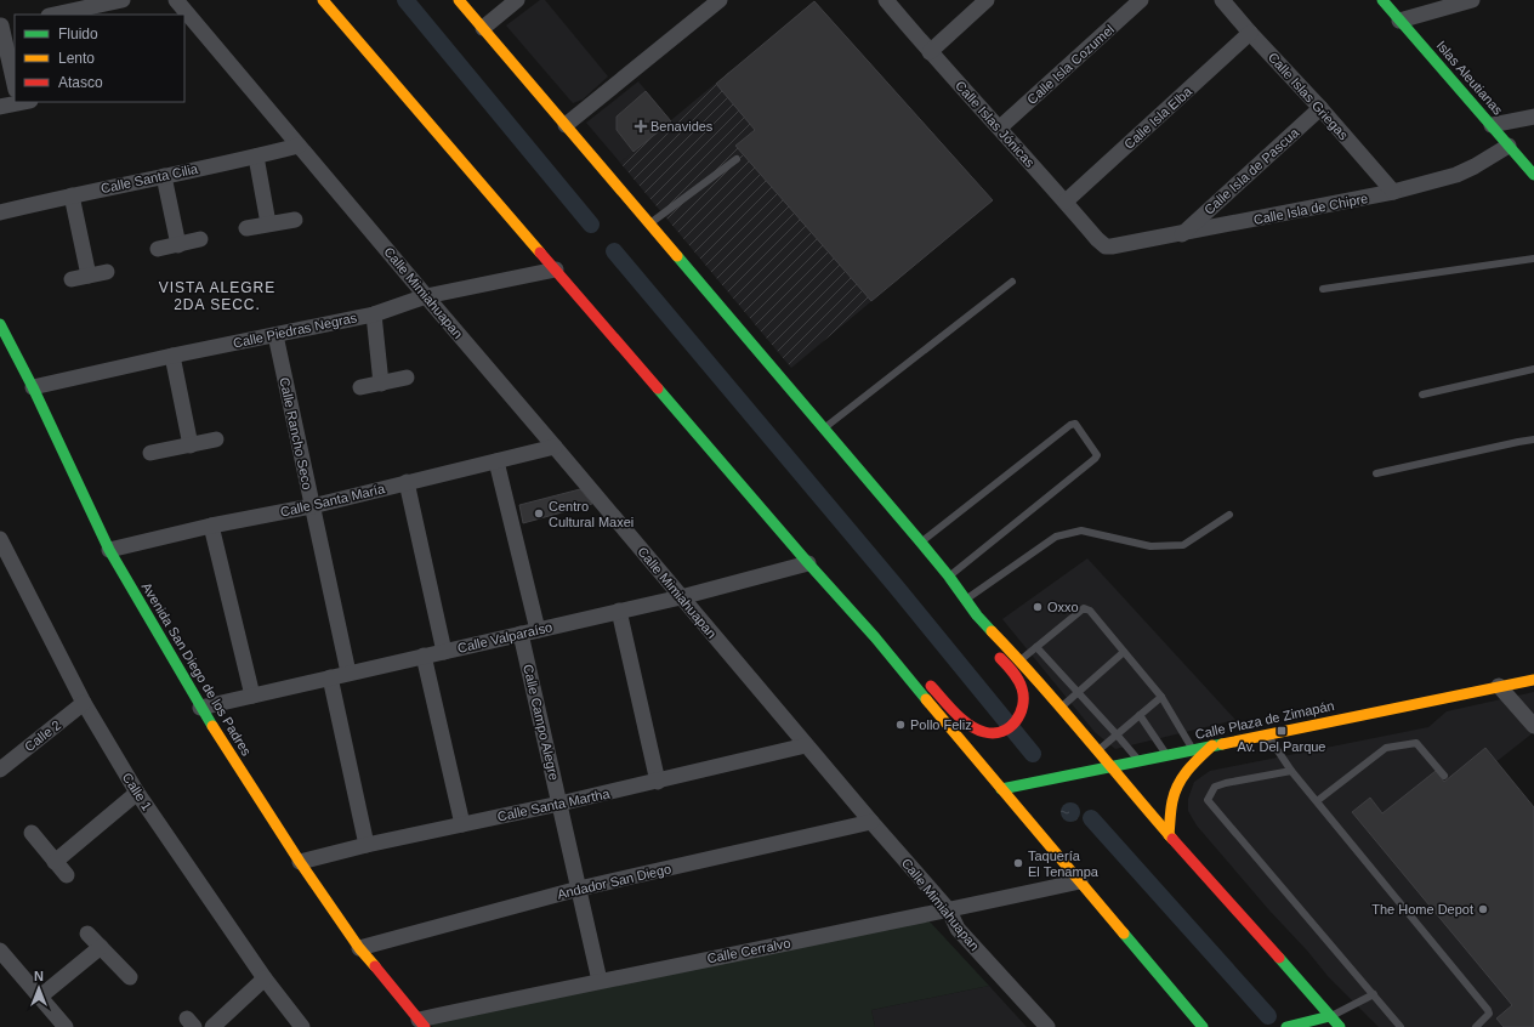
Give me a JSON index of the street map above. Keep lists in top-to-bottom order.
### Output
{
  "streets": {
    "main road": ["Islas Aleutianas", "Avenida San Diego de los Padres", "Calle Plaza de Zimapán"],
    "street": [
      "Calle Isla Cozumel",
      "Calle Islas Griegas",
      "Calle Isla Elba",
      "Calle Islas Jónicas",
      "Calle Isla de Pascua",
      "Calle Santa Cilia",
      "Calle Isla de Chipre",
      "Calle Mimiahuapan",
      "Calle Piedras Negras",
      "Calle Rancho Seco",
      "Calle Santa María",
      "Calle Valparaíso",
      "Calle Campo Alegre",
      "Calle 2",
      "Calle 1",
      "Calle Santa Martha",
      "Andador San Diego",
      "Calle Cerralvo"
    ]
  },
  "crossings": [
    ["Calle Isla Cozumel", "Calle Islas Jónicas"],
    ["Islas Aleutianas", "Calle Isla de Chipre"],
    ["Calle Islas Griegas", "Calle Isla Elba"],
    ["Calle Islas Griegas", "Calle Isla de Pascua"],
    ["Calle Islas Griegas", "Calle Isla de Chipre"],
    ["Calle Isla Elba", "Calle Islas Jónicas"],
    ["Calle Islas Jónicas", "Calle Isla de Chipre"],
    ["Calle Isla de Pascua", "Calle Isla de Chipre"],
    ["Calle Santa Cilia", "Calle Mimiahuapan"],
    ["Calle Mimiahuapan", "Calle Piedras Negras"],
    ["Calle Mimiahuapan", "Calle Santa María"],
    ["Calle Mimiahuapan", "Calle Valparaíso"],
    ["Calle Mimiahuapan", "Calle Santa Martha"],
    ["Calle Mimiahuapan", "Andador San Diego"],
    ["Calle Mimiahuapan", "Calle Cerralvo"],
    ["Calle Piedras Negras", "Calle Rancho Seco"],
    ["Calle Piedras Negras", "Avenida San Diego de los Padres"],
    ["Calle Rancho Seco", "Calle Santa María"],
    ["Calle Rancho Seco", "Calle Valparaíso"],
    ["Calle Santa María", "Avenida San Diego de los Padres"],
    ["Calle Valparaíso", "Avenida San Diego de los Padres"],
    ["Calle Valparaíso", "Calle Campo Alegre"],
    ["Avenida San Diego de los Padres", "Calle Santa Martha"],
    ["Avenida San Diego de los Padres", "Andador San Diego"],
    ["Avenida San Diego de los Padres", "Calle Cerralvo"],
    ["Calle Campo Alegre", "Calle Santa Martha"],
    ["Calle Campo Alegre", "Andador San Diego"],
    ["Calle Campo Alegre", "Calle Cerralvo"],
    ["Calle 2", "Calle 1"]
  ],
  "districts": ["VISTA ALEGRE 2DA SECC."],
  "places": {
    "health": ["Benavides"],
    "other": [
      "Centro Cultural Maxei",
      "Oxxo",
      "Pollo Feliz",
      "Taquería El Tenampa",
      "The Home Depot"
    ],
    "transit": ["Av. Del Parque"]
  },
  "legend": ["Fluido", "Lento", "Atasco"],
  "north": "top"
}
